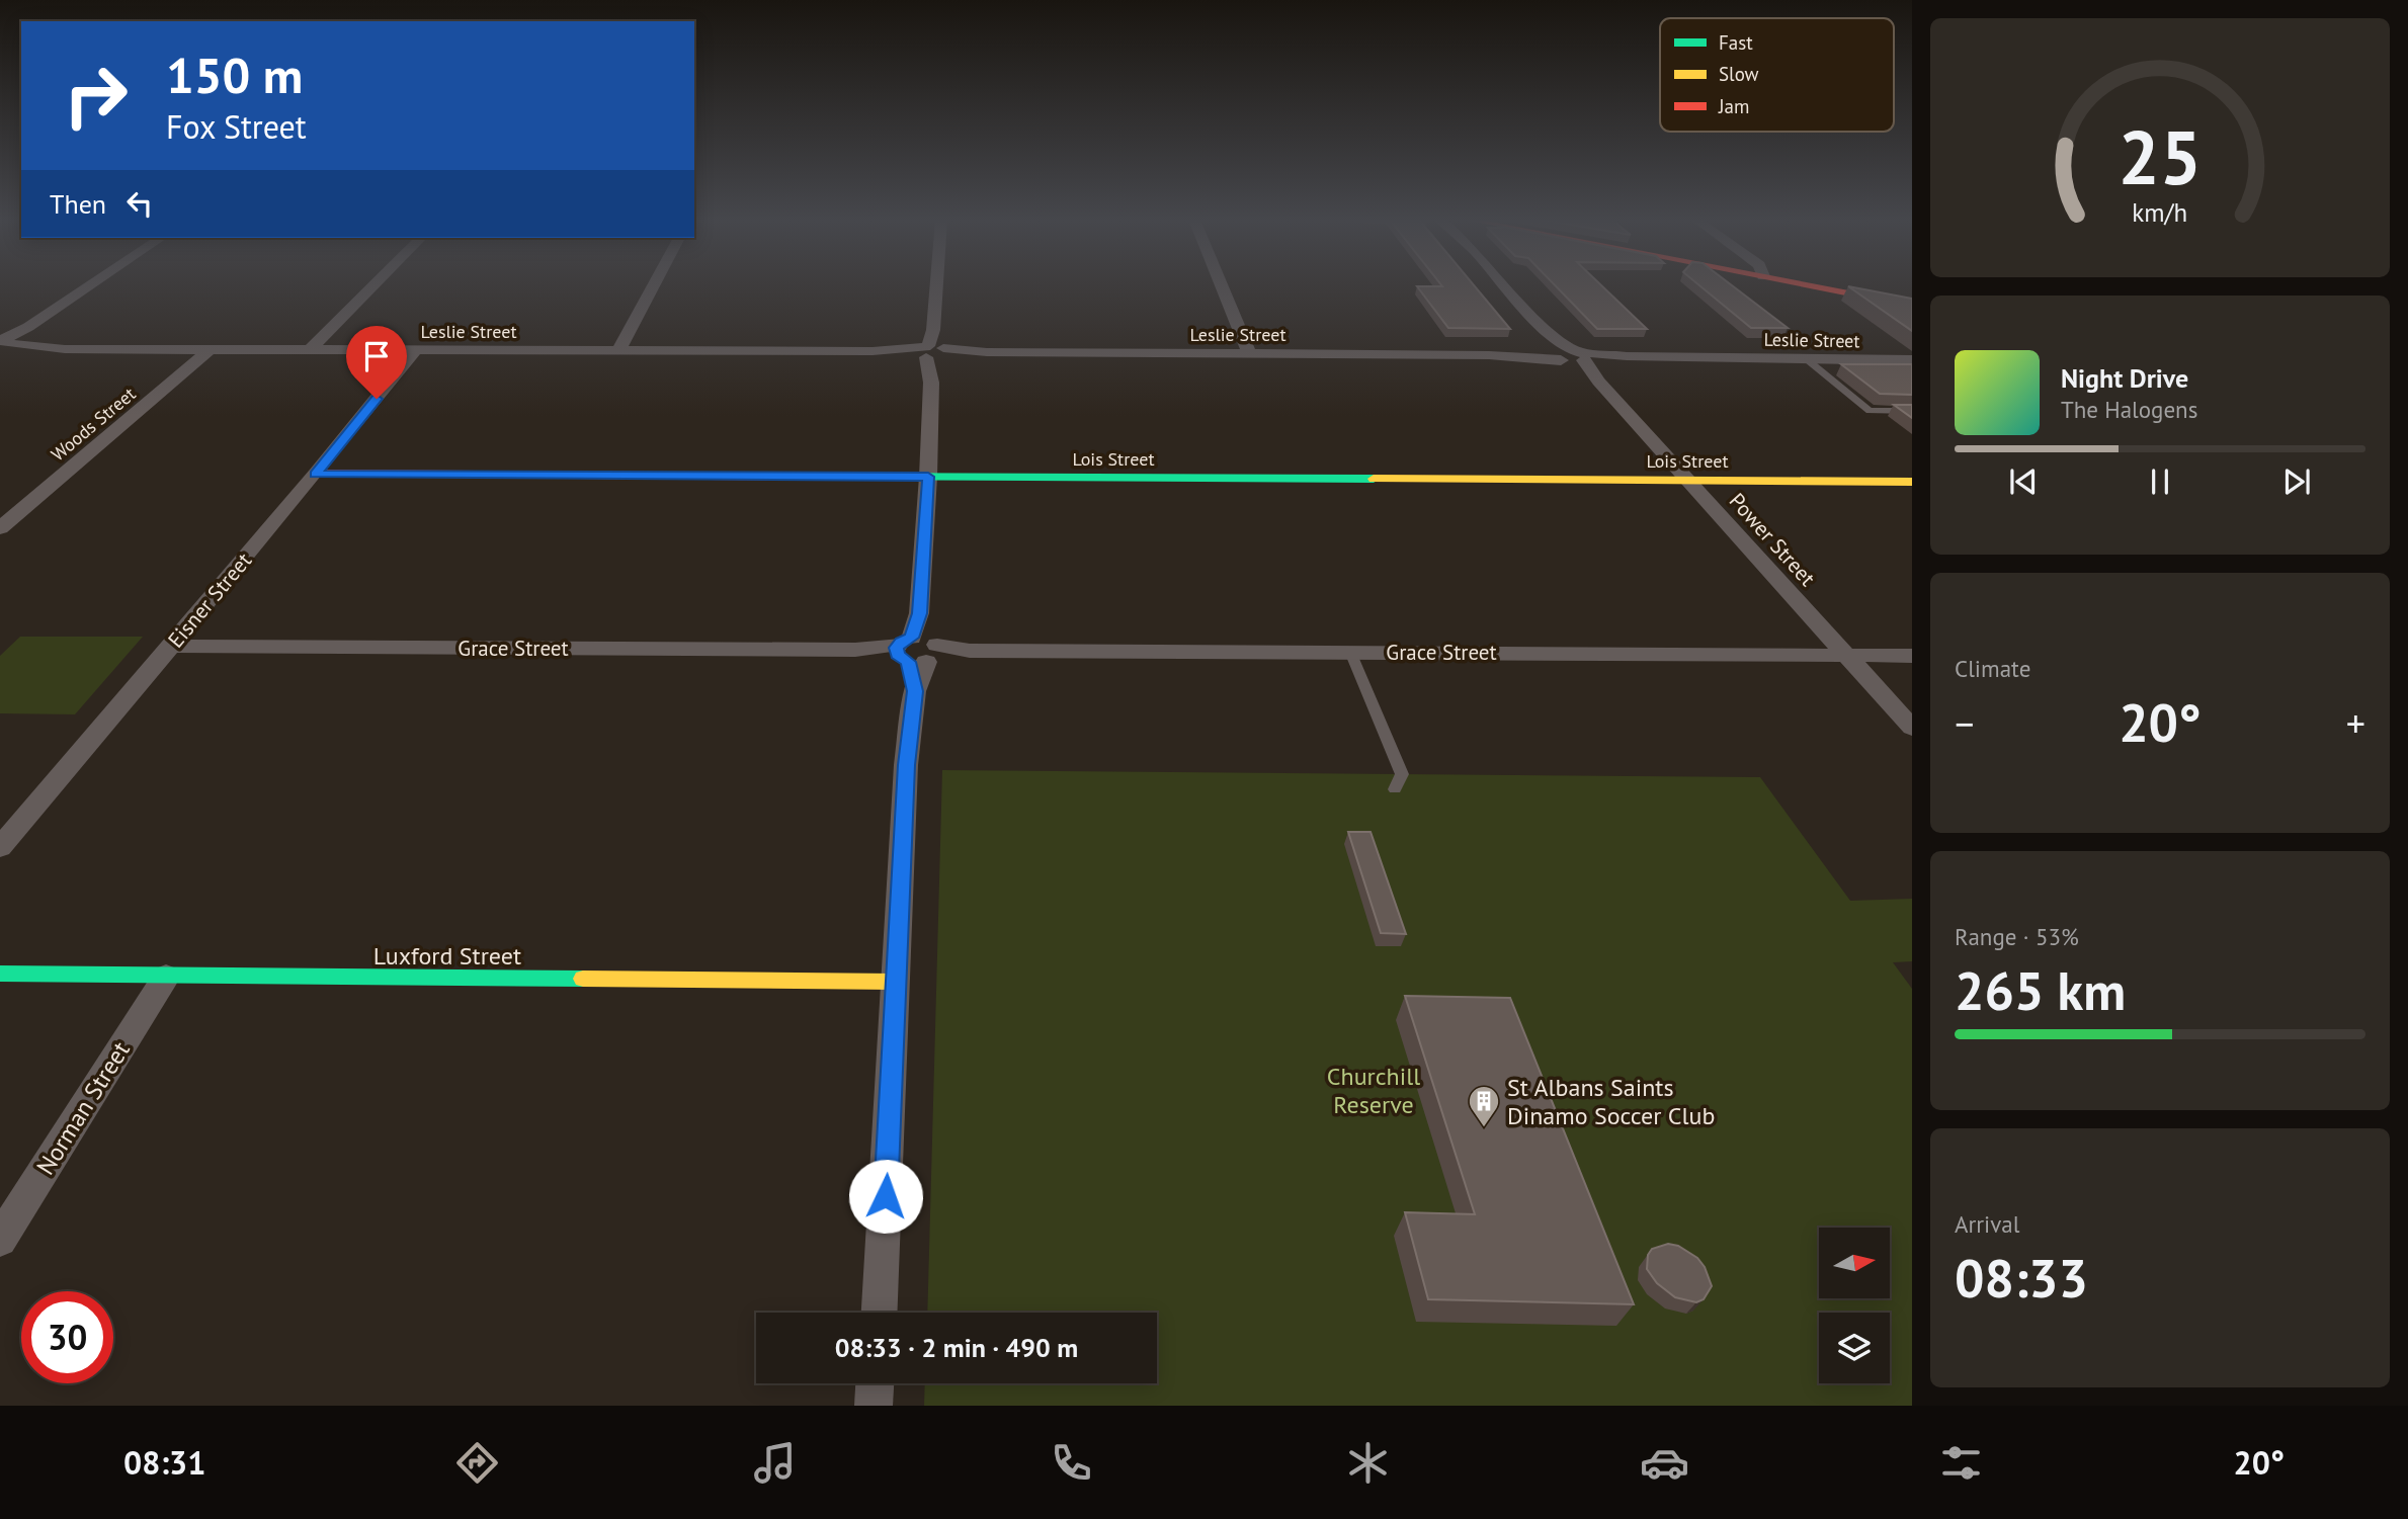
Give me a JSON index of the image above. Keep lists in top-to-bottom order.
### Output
{
  "streets": {
    "street": [
      "Leslie Street",
      "Woods Street",
      "Lois Street",
      "Power Street",
      "Eisner Street",
      "Grace Street",
      "Luxford Street",
      "Norman Street"
    ]
  },
  "crossings": [
    ["Leslie Street", "Woods Street"],
    ["Leslie Street", "Power Street"],
    ["Leslie Street", "Eisner Street"],
    ["Lois Street", "Power Street"],
    ["Lois Street", "Eisner Street"],
    ["Power Street", "Grace Street"],
    ["Eisner Street", "Grace Street"],
    ["Luxford Street", "Norman Street"]
  ],
  "parks": ["Churchill Reserve"],
  "places": {
    "building": ["St Albans Saints Dinamo Soccer Club"]
  },
  "legend": ["Fast", "Slow", "Jam"],
  "north": "right",
  "page": {
    "turn": ["150 m", "Fox Street"],
    "then": "Then",
    "song": ["Night Drive", "The Halogens"],
    "tile": [
      "Climate",
      ["Range · 53%", "265 km"],
      ["Arrival", "08:33"]
    ],
    "heat": ["−", "20°", "+"],
    "limit": "30",
    "trip": "08:33 · 2 min · 490 m",
    "tabs": ["08:31", "20°"],
    "gauge": ["25", "km/h"]
  }
}
